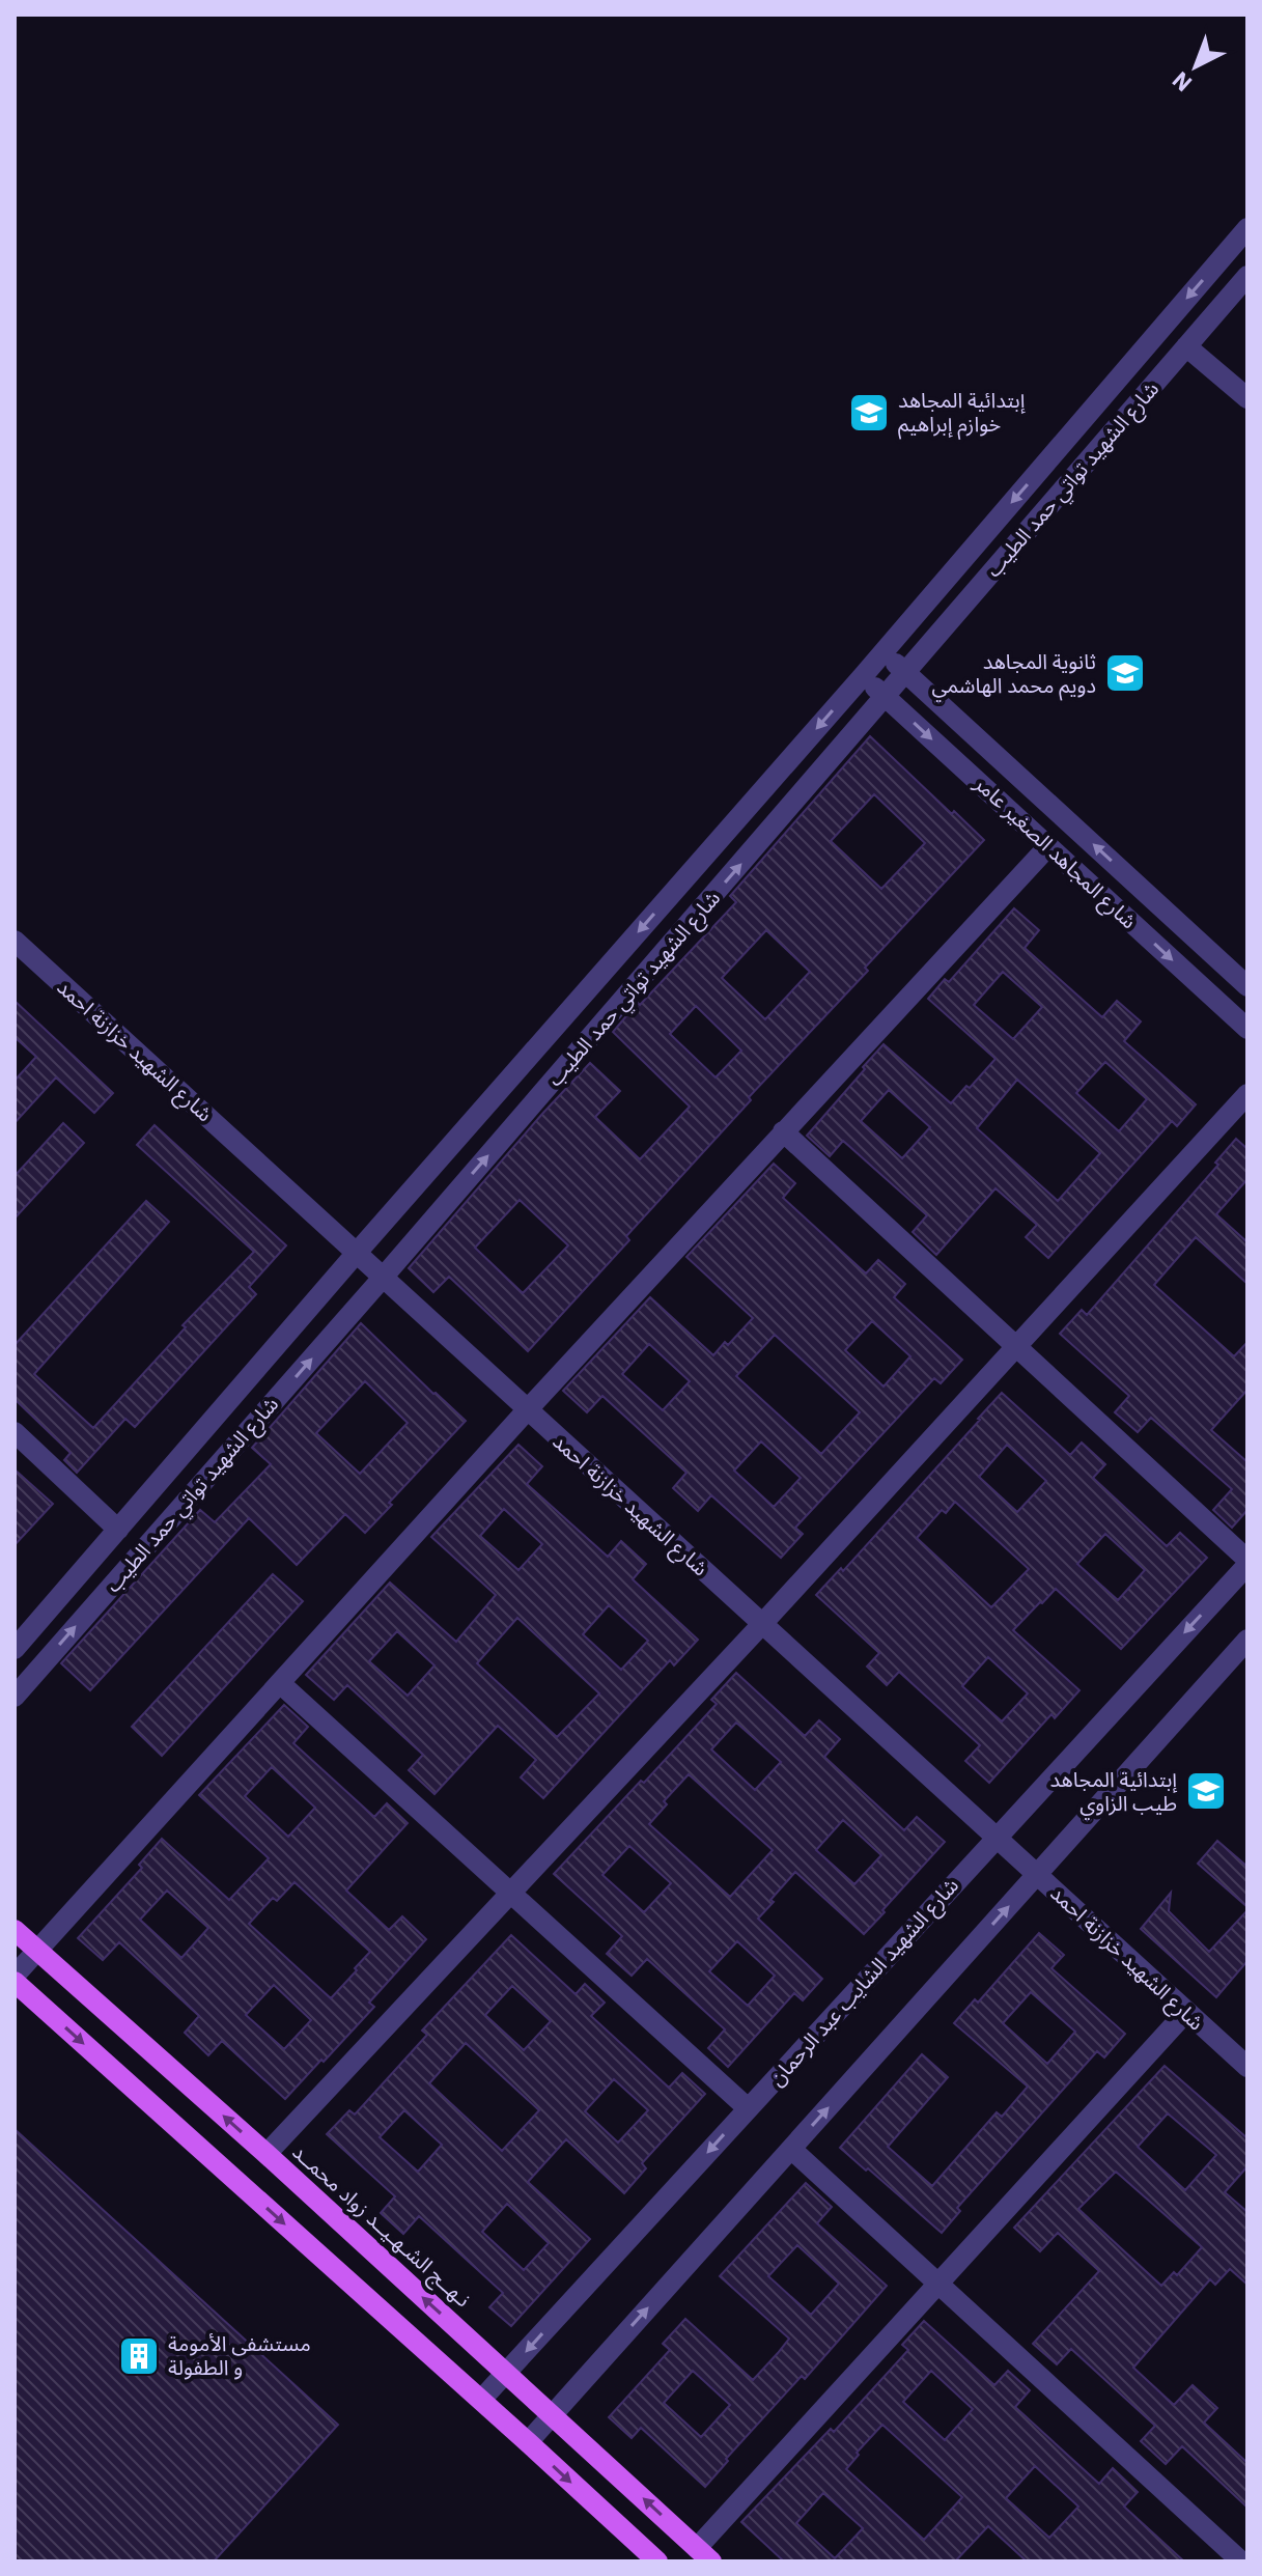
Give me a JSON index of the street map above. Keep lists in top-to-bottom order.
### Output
{
  "streets": {
    "main road": ["نـهــج الشـهـيــد زواد محمــد"],
    "street": [
      "شارع الشهيد تواتي حمد الطيب",
      "شارع المجاهد الصغير عامر",
      "شارع الشهيد خزازنة احمد",
      "شارع الشهيد الشايب عبد الرحمان"
    ]
  },
  "crossings": [
    ["شارع الشهيد تواتي حمد الطيب", "شارع المجاهد الصغير عامر"],
    ["شارع الشهيد تواتي حمد الطيب", "شارع الشهيد خزازنة احمد"],
    ["شارع الشهيد خزازنة احمد", "شارع الشهيد الشايب عبد الرحمان"],
    ["شارع الشهيد الشايب عبد الرحمان", "نـهــج الشـهـيــد زواد محمــد"]
  ],
  "places": {
    "school or university": ["إبتدائية المجاهد خوازم إبراهيم", "ثانوية المجاهد دويم محمد الهاشمي", "إبتدائية المجاهد طيب الزاوي"],
    "building": ["مستشفى الأمومة و الطفولة"]
  },
  "north": "bottom left"
}
